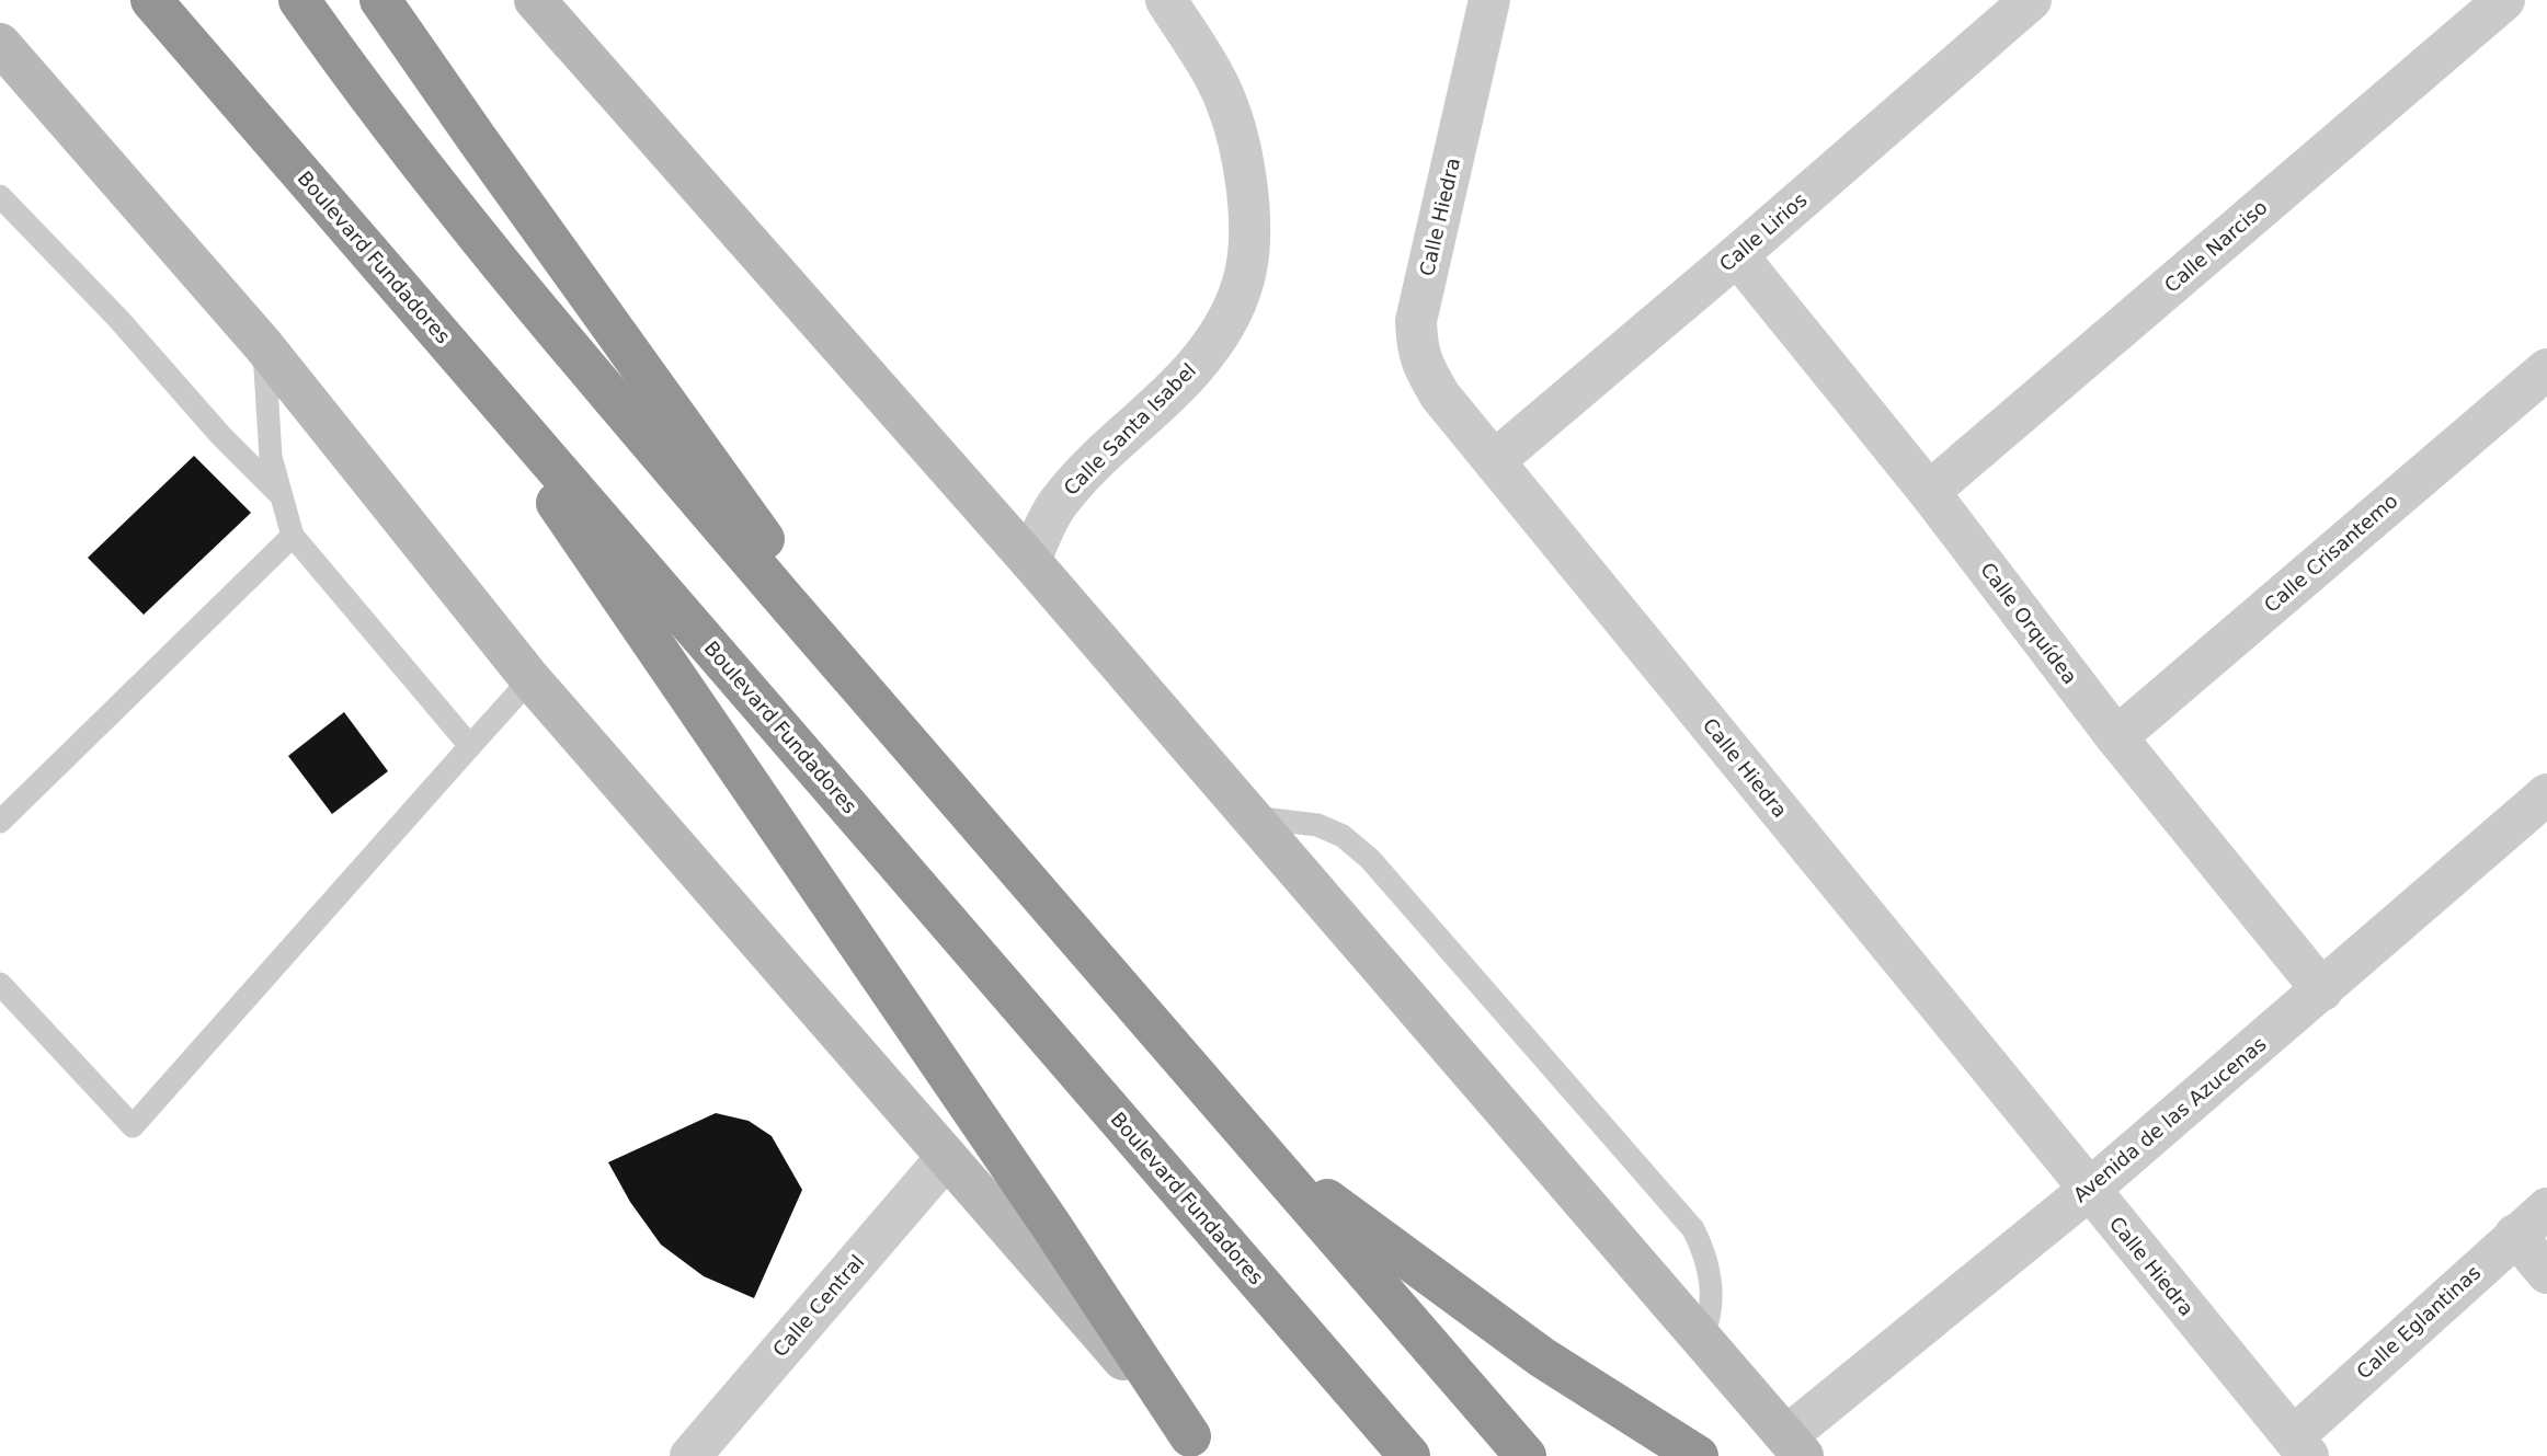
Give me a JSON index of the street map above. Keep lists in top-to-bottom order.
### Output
{
  "streets": {
    "highway": ["Boulevard Fundadores"],
    "street": [
      "Calle Hiedra",
      "Calle Lirios",
      "Calle Narciso",
      "Calle Santa Isabel",
      "Calle Crisantemo",
      "Calle Orquídea",
      "Avenida de las Azucenas",
      "Calle Central",
      "Calle Eglantinas"
    ]
  },
  "crossings": [
    ["Calle Hiedra", "Calle Lirios"],
    ["Calle Hiedra", "Avenida de las Azucenas"],
    ["Calle Hiedra", "Calle Eglantinas"],
    ["Calle Lirios", "Calle Orquídea"],
    ["Calle Narciso", "Calle Orquídea"],
    ["Calle Crisantemo", "Calle Orquídea"],
    ["Calle Orquídea", "Avenida de las Azucenas"]
  ]
}
